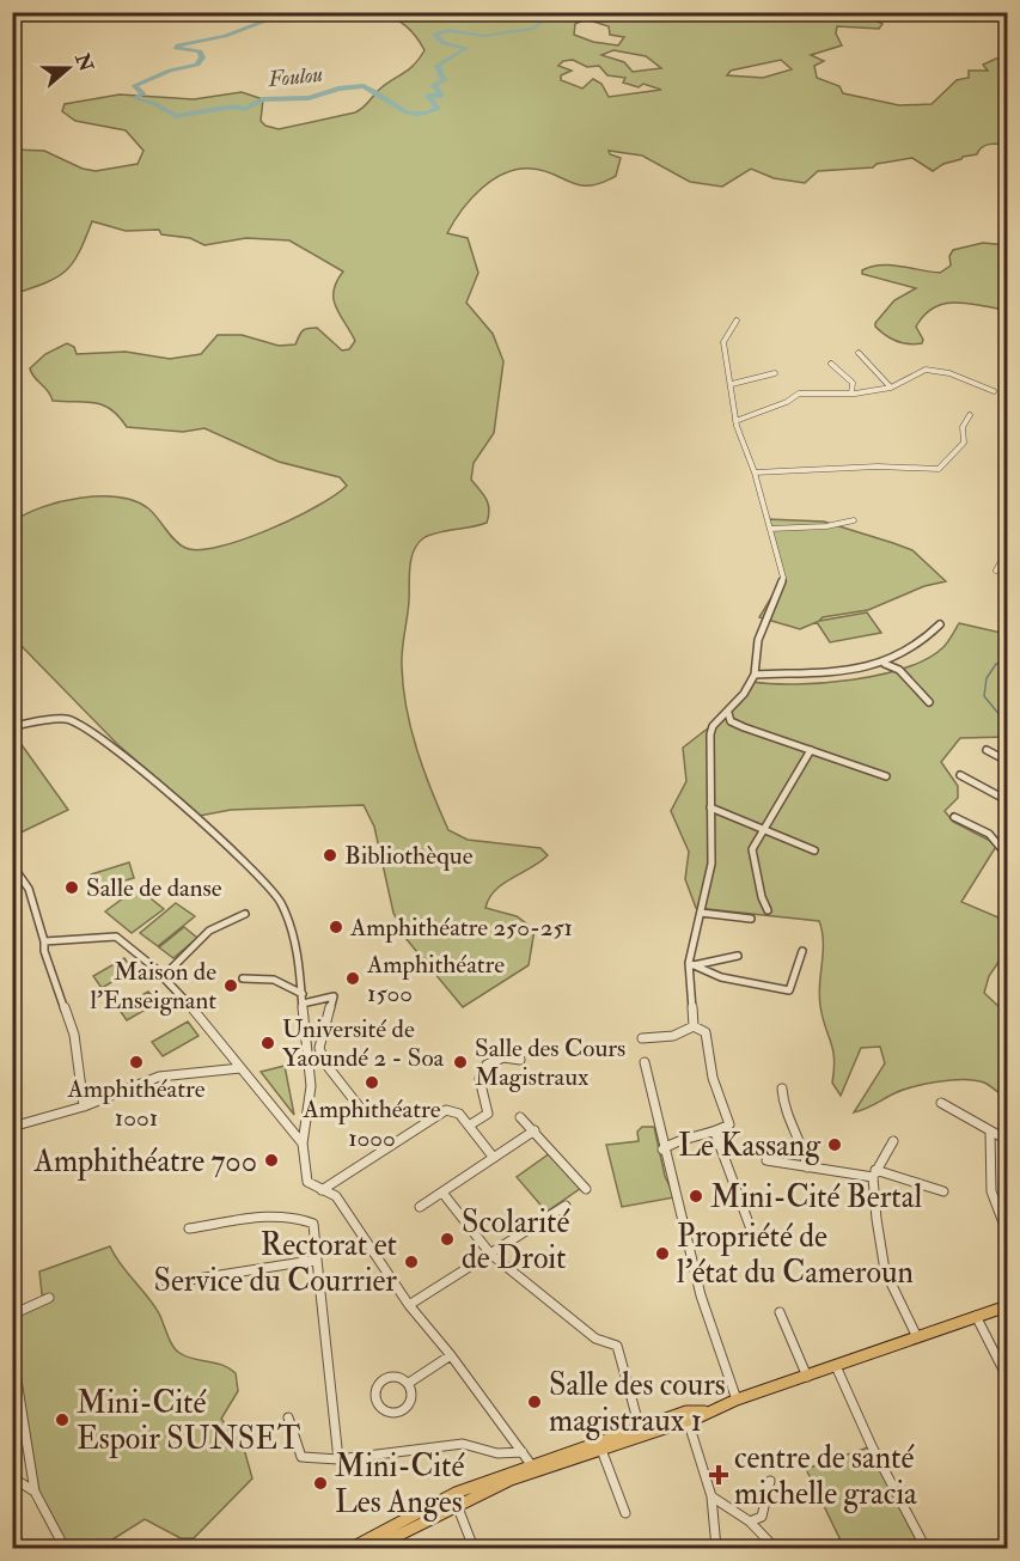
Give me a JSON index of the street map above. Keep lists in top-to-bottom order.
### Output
{
  "water": ["Foulou"],
  "places": {
    "other": [
      "Bibliothèque",
      "Salle de danse",
      "Amphithéatre 250-251",
      "Amphithéatre 1500",
      "Maison de l'Enseignant",
      "Université de Yaoundé 2 - Soa",
      "Amphithéatre 1001",
      "Salle des Cours Magistraux",
      "Amphithéatre 1000",
      "Le Kassang",
      "Amphithéatre 700",
      "Mini-Cité Bertal",
      "Scolarité de Droit",
      "Propriété de l'état du Cameroun",
      "Rectorat et Service du Courrier",
      "Salle des cours magistraux 1",
      "Mini-Cité Espoir SUNSET",
      "Mini-Cité Les Anges"
    ],
    "health": ["centre de santé michelle gracia"]
  },
  "north": "right"
}
